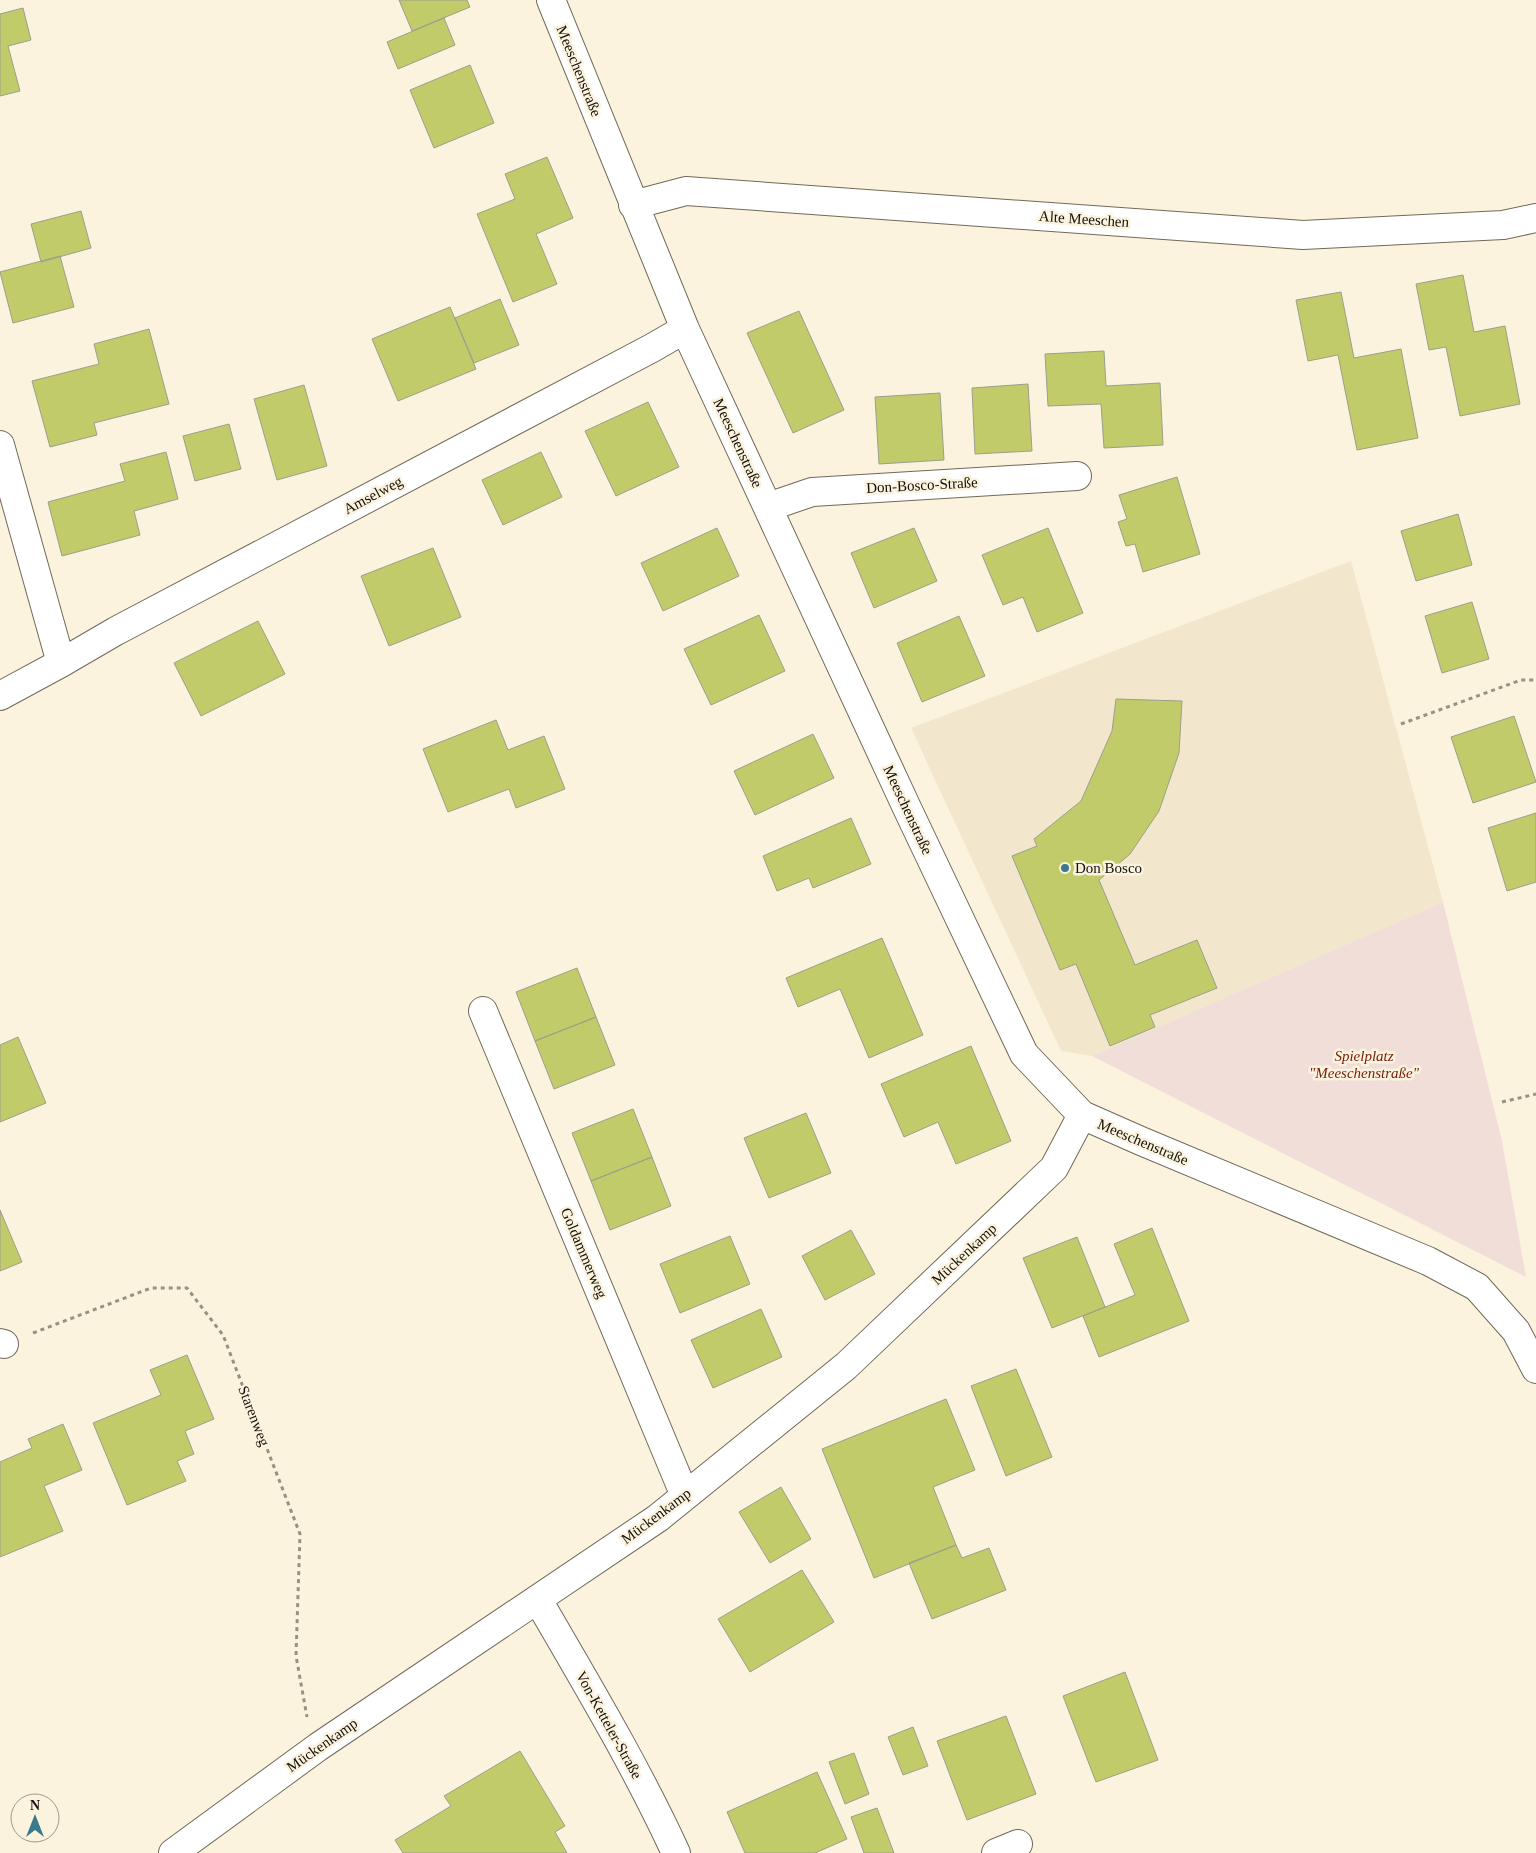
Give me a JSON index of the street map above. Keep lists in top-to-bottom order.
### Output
{
  "streets": {
    "street": [
      "Meeschenstraße",
      "Alte Meeschen",
      "Don-Bosco-Straße",
      "Amselweg",
      "Goldammerweg",
      "Mückenkamp",
      "Von-Ketteler-Straße"
    ],
    "path": ["Starenweg"]
  },
  "crossings": [
    ["Meeschenstraße", "Alte Meeschen"],
    ["Meeschenstraße", "Don-Bosco-Straße"],
    ["Meeschenstraße", "Amselweg"],
    ["Meeschenstraße", "Mückenkamp"],
    ["Goldammerweg", "Mückenkamp"],
    ["Mückenkamp", "Starenweg"],
    ["Mückenkamp", "Von-Ketteler-Straße"]
  ],
  "parks": ["Spielplatz \"Meeschenstraße\""],
  "places": ["Don Bosco"],
  "north": "top"
}
